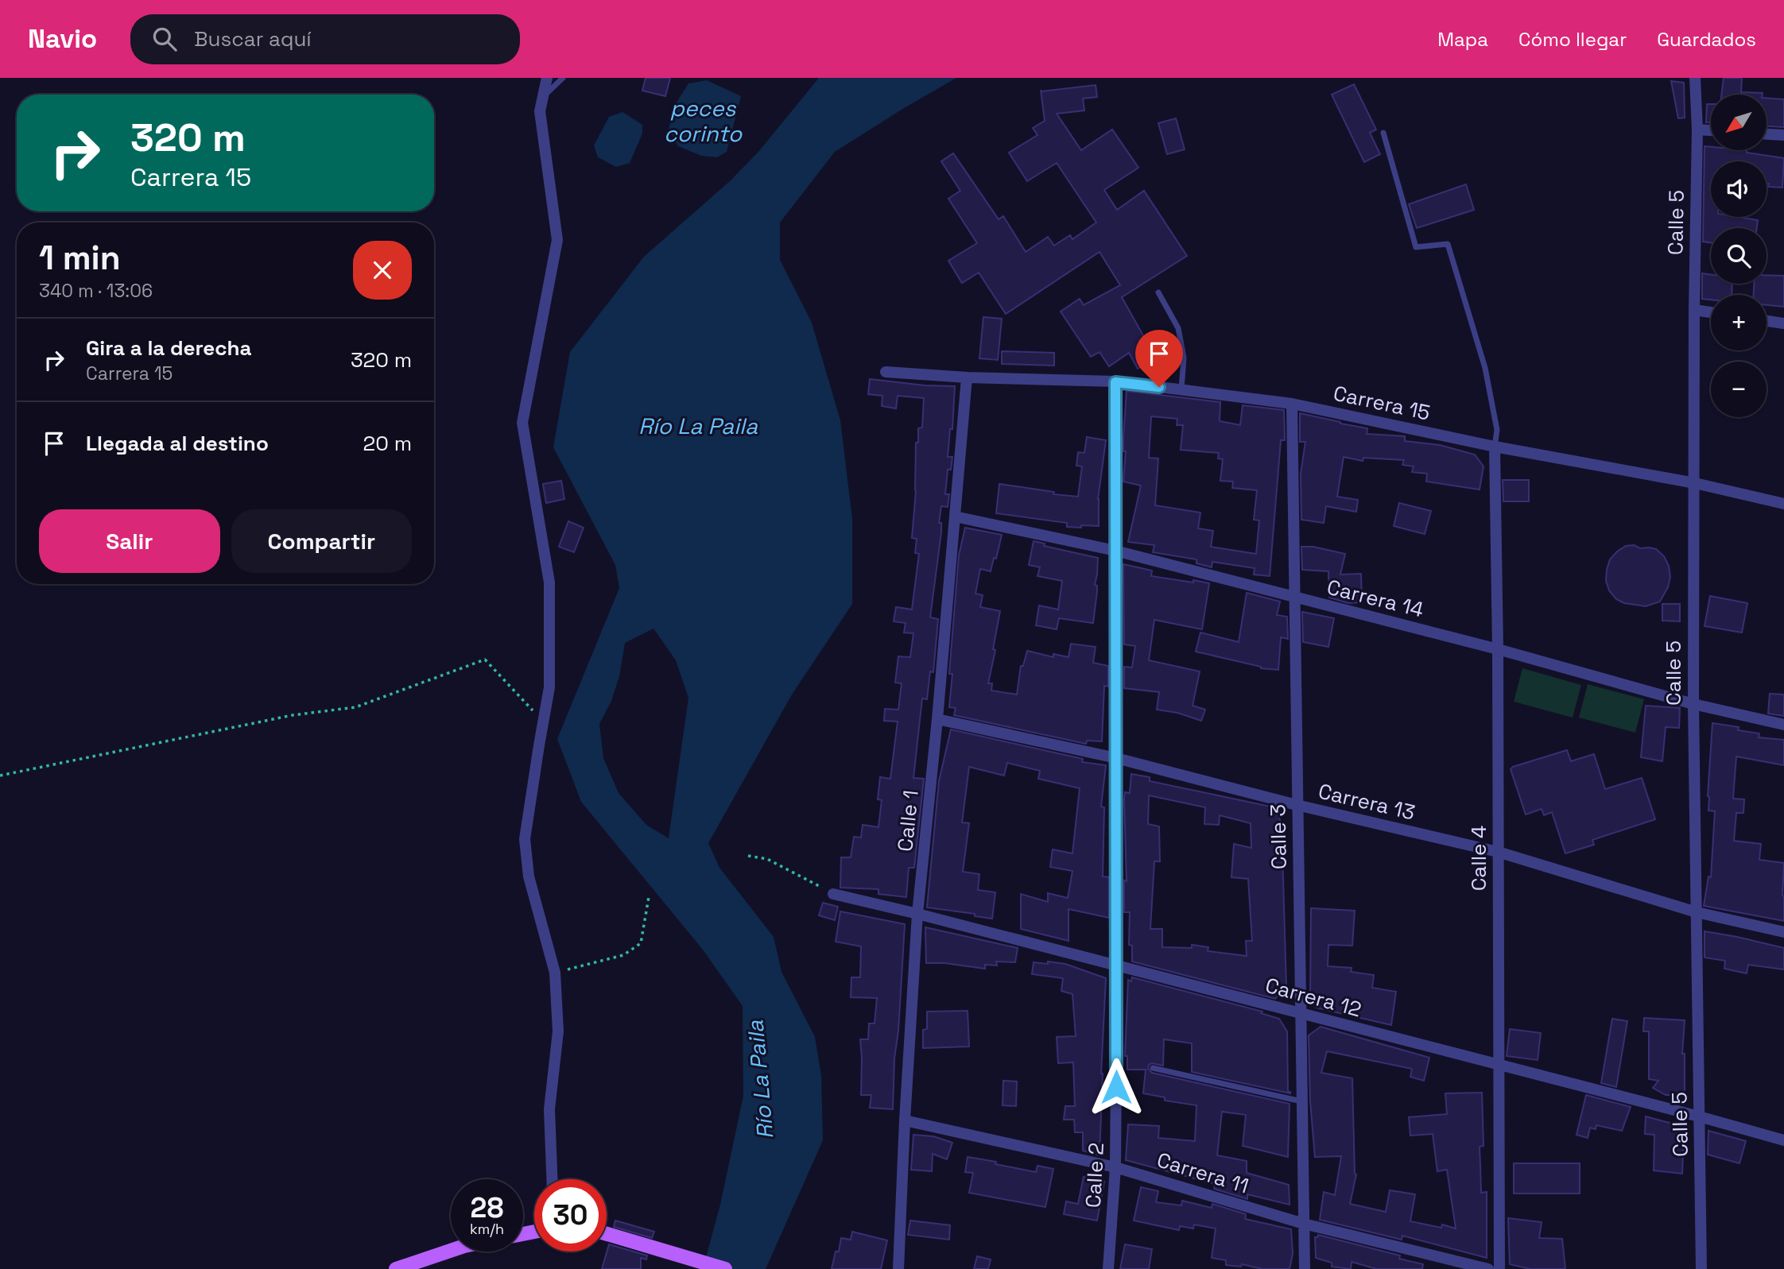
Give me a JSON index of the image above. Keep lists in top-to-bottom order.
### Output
{
  "streets": {
    "street": [
      "Calle 5",
      "Carrera 15",
      "Carrera 14",
      "Carrera 13",
      "Calle 1",
      "Calle 3",
      "Calle 4",
      "Carrera 12",
      "Carrera 11",
      "Calle 2"
    ]
  },
  "crossings": [
    ["Calle 5", "Carrera 15"],
    ["Calle 5", "Carrera 14"],
    ["Calle 5", "Carrera 13"],
    ["Calle 5", "Carrera 12"],
    ["Carrera 15", "Calle 1"],
    ["Carrera 15", "Calle 3"],
    ["Carrera 15", "Calle 4"],
    ["Carrera 15", "Calle 2"],
    ["Carrera 14", "Calle 1"],
    ["Carrera 14", "Calle 3"],
    ["Carrera 14", "Calle 4"],
    ["Carrera 14", "Calle 2"],
    ["Carrera 13", "Calle 1"],
    ["Carrera 13", "Calle 3"],
    ["Carrera 13", "Calle 4"],
    ["Carrera 13", "Calle 2"],
    ["Calle 1", "Carrera 12"],
    ["Calle 1", "Carrera 11"],
    ["Calle 3", "Carrera 12"],
    ["Calle 3", "Carrera 11"],
    ["Calle 4", "Carrera 12"],
    ["Carrera 12", "Calle 2"],
    ["Carrera 11", "Calle 2"]
  ],
  "water": ["peces corinto", "Río La Paila"],
  "north": "bottom left",
  "page": {
    "header": "Navio",
    "search": "Buscar aquí",
    "nav": ["Mapa", "Cómo llegar", "Guardados"],
    "map_buttons": ["+", "−"],
    "turn": ["320 m", "Carrera 15"],
    "heading": ["1 min", "340 m · 13:06"],
    "list": [
      {
        "name": "Gira a la derecha",
        "note": "Carrera 15",
        "value": "320 m"
      },
      {
        "name": "Llegada al destino",
        "value": "20 m"
      }
    ],
    "buttons": ["Salir", "Compartir"],
    "speed": "28 km/h",
    "limit": "30"
  }
}
